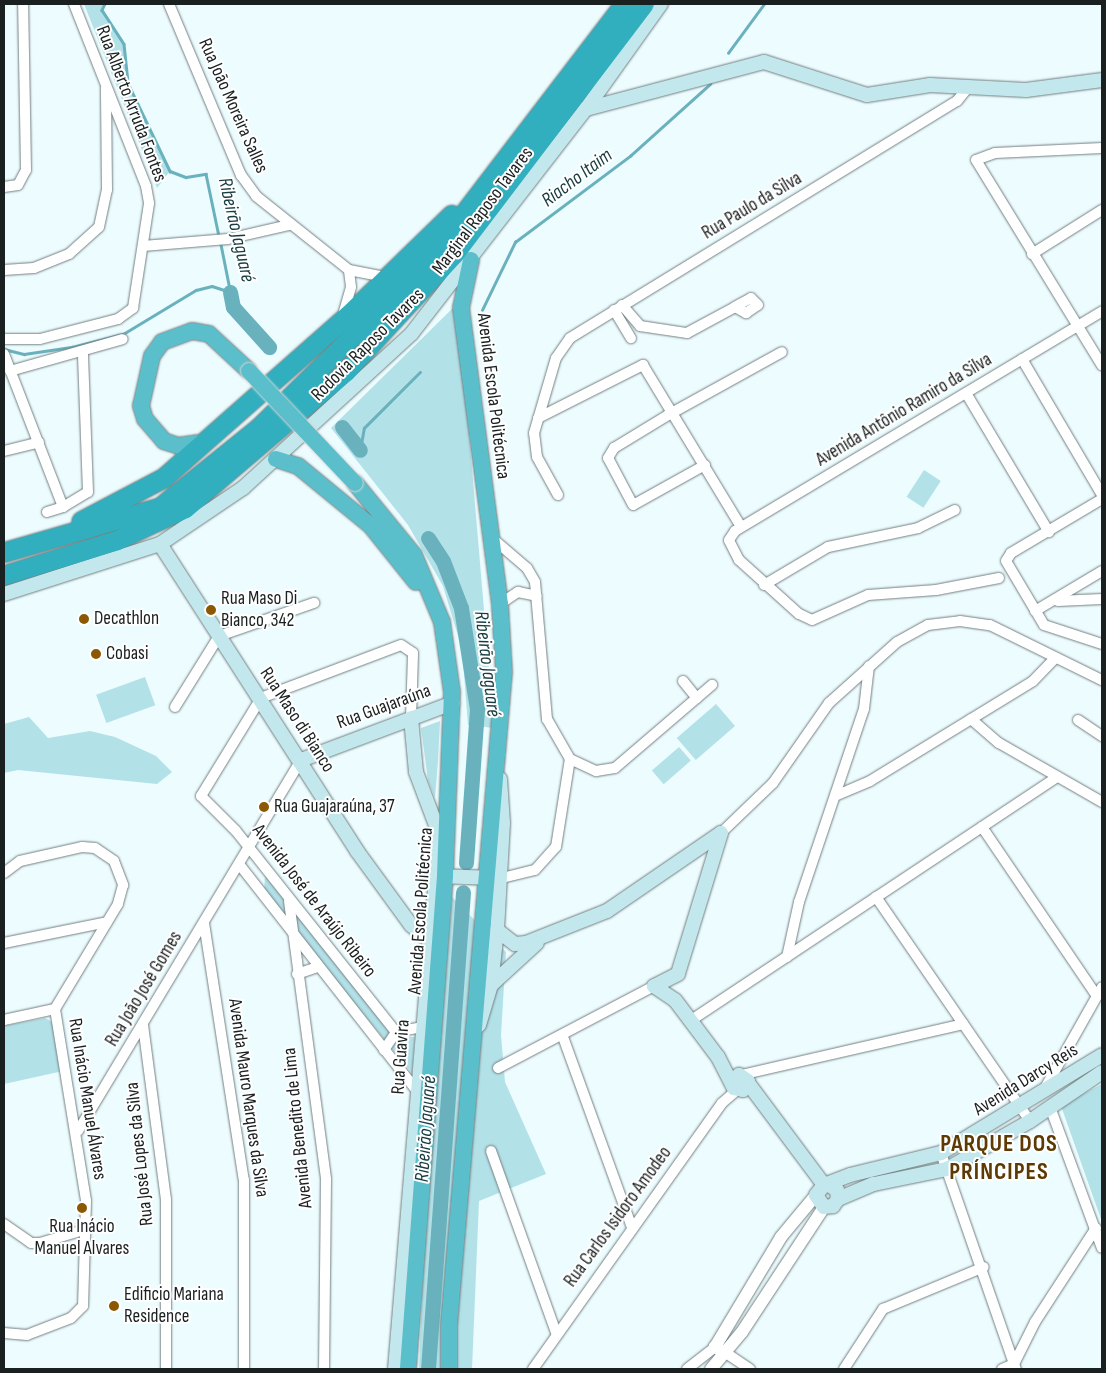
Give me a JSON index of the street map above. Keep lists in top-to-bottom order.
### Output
{
  "streets": {
    "highway": ["Rodovia Raposo Tavares", "Avenida Escola Politécnica"],
    "main road": [
      "Marginal Raposo Tavares",
      "Rua Guajaraúna",
      "Rua Maso di Bianco",
      "Rua Guavira",
      "Avenida Darcy Reis"
    ],
    "street": [
      "Rua Alberto Arruda Fontes",
      "Rua João Moreira Salles",
      "Rua Paulo da Silva",
      "Avenida Antônio Ramiro da Silva",
      "Avenida José de Araújo Ribeiro",
      "Rua João José Gomes",
      "Avenida Mauro Marques da Silva",
      "Rua Inácio Manuel Álvares",
      "Avenida Benedito de Lima",
      "Rua José Lopes da Silva",
      "Rua Carlos Isidoro Amodeo"
    ]
  },
  "crossings": [
    ["Marginal Raposo Tavares", "Avenida Escola Politécnica"],
    ["Marginal Raposo Tavares", "Rua Maso di Bianco"],
    ["Avenida Escola Politécnica", "Rua Guajaraúna"],
    ["Avenida Escola Politécnica", "Rua Guavira"],
    ["Rua Guajaraúna", "Rua Maso di Bianco"],
    ["Rua Guajaraúna", "Rua Guavira"],
    ["Rua Maso di Bianco", "Avenida José de Araújo Ribeiro"],
    ["Rua Maso di Bianco", "Rua Guavira"],
    ["Avenida José de Araújo Ribeiro", "Rua João José Gomes"],
    ["Avenida José de Araújo Ribeiro", "Rua Guavira"],
    ["Avenida José de Araújo Ribeiro", "Avenida Benedito de Lima"],
    ["Rua João José Gomes", "Avenida Mauro Marques da Silva"],
    ["Rua João José Gomes", "Rua Inácio Manuel Álvares"],
    ["Rua João José Gomes", "Rua José Lopes da Silva"]
  ],
  "districts": ["PARQUE DOS PRÍNCIPES"],
  "water": ["Riacho Itaim", "Ribeirão Jaguaré"],
  "places": [
    "Rua Maso Di Bianco, 342",
    "Decathlon",
    "Cobasi",
    "Rua Guajaraúna, 37",
    "Rua Inácio Manuel Alvares",
    "Edificio Mariana Residence"
  ]
}
